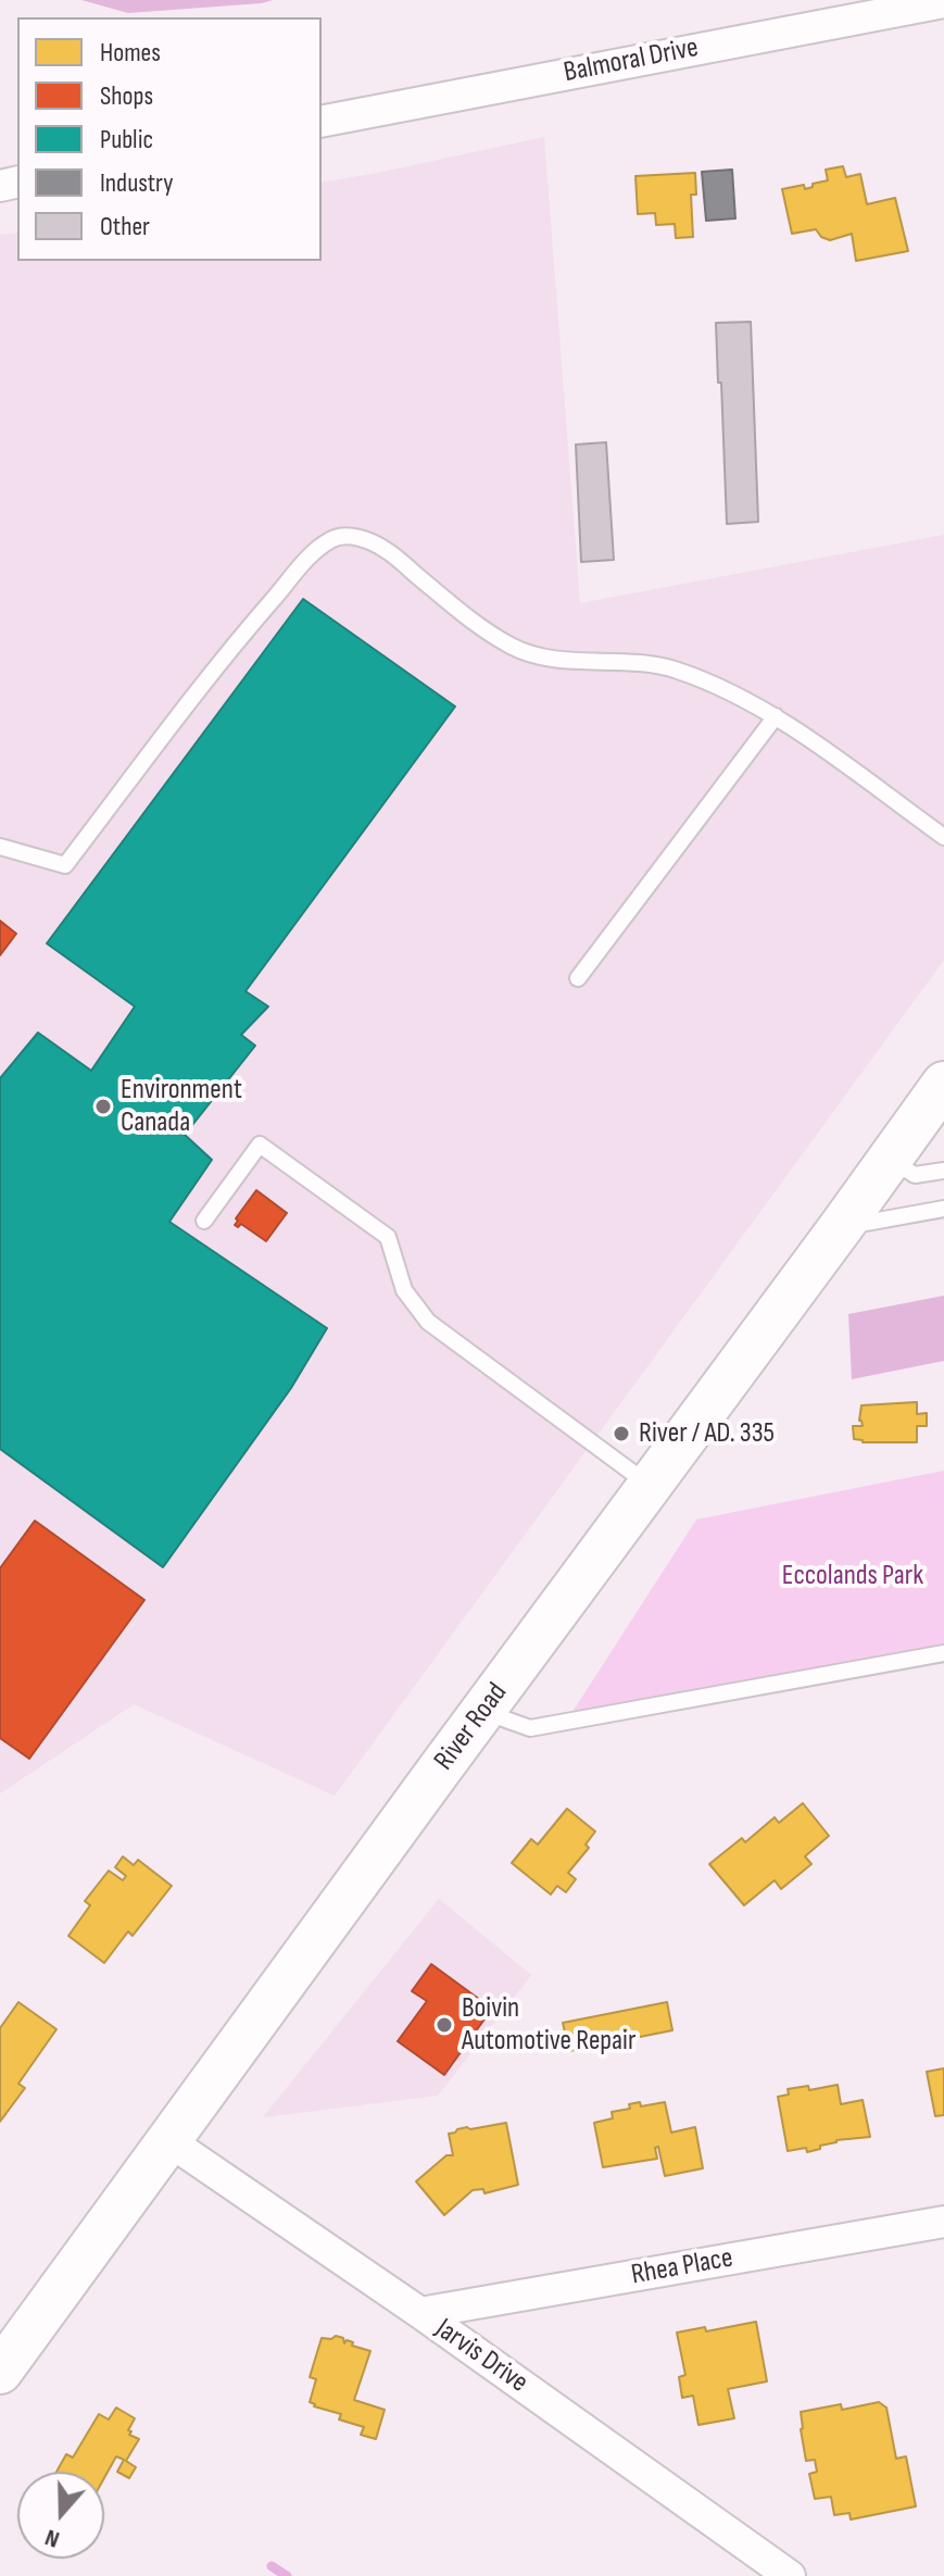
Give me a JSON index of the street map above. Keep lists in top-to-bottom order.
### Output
{
  "streets": {
    "main road": ["River Road"],
    "street": ["Balmoral Drive", "Rhea Place", "Jarvis Drive"]
  },
  "crossings": [
    ["River Road", "Jarvis Drive"],
    ["Rhea Place", "Jarvis Drive"]
  ],
  "parks": ["Eccolands Park"],
  "places": ["Environment Canada", "River / AD. 335", "Boivin Automotive Repair"],
  "legend": [
    "Homes",
    "Shops",
    "Public",
    "Industry",
    "Other"
  ],
  "north": "bottom"
}
